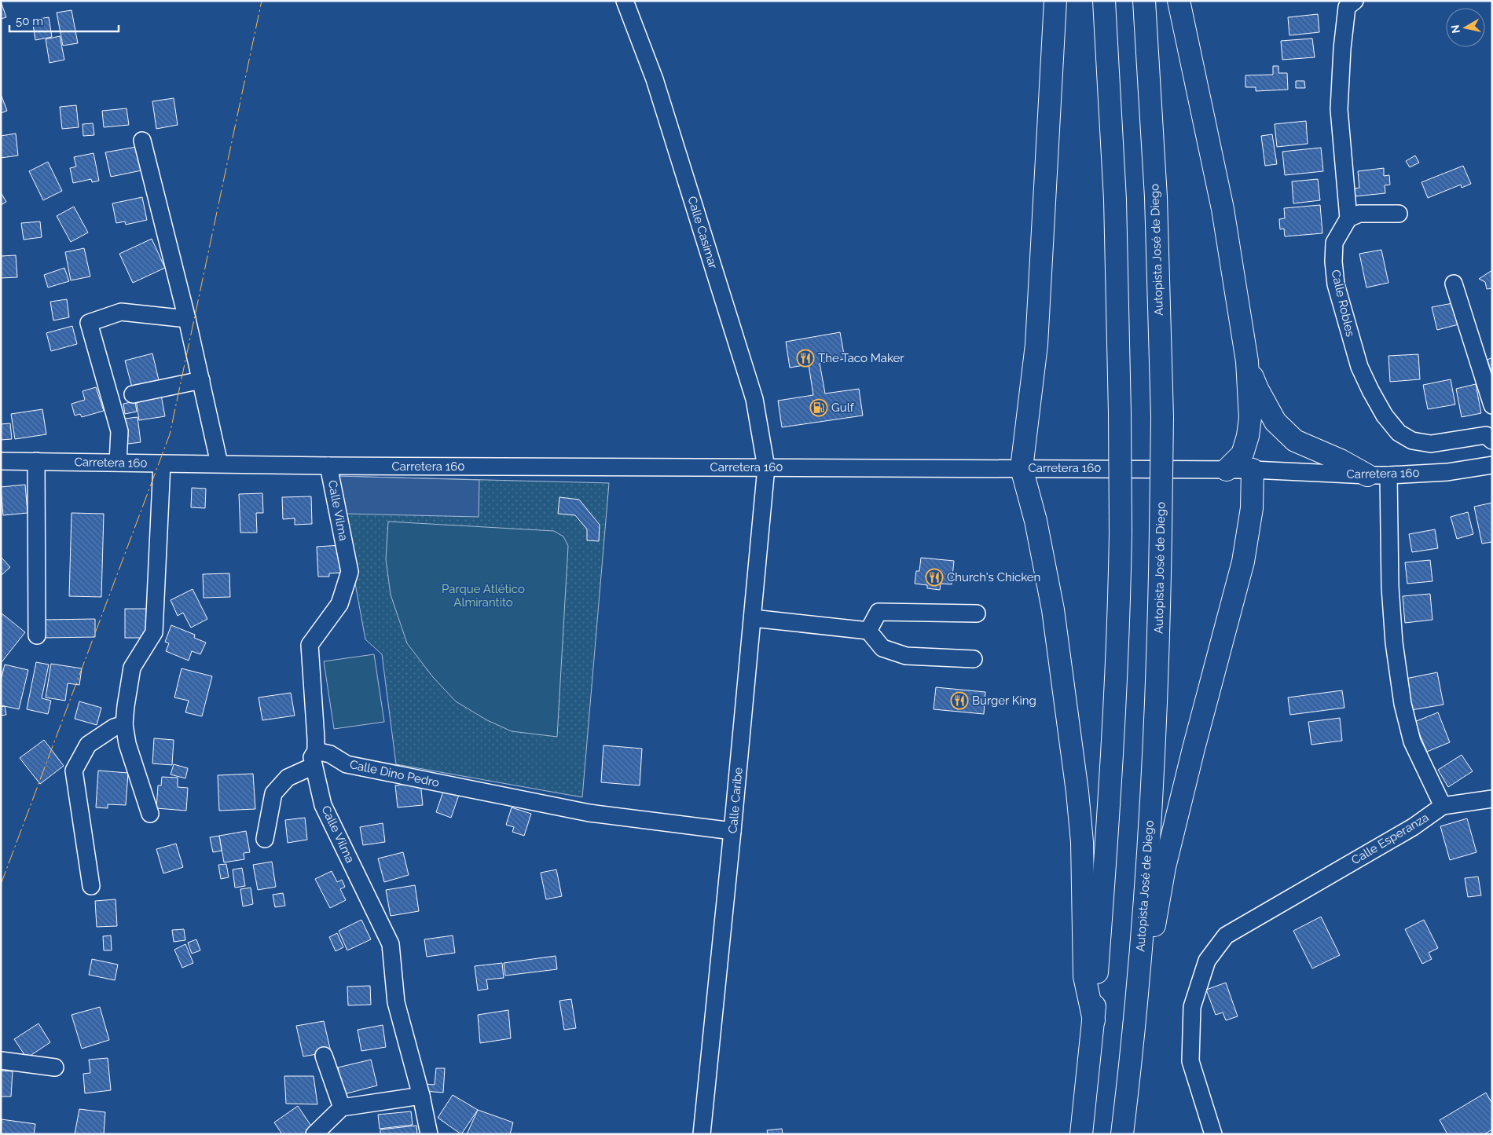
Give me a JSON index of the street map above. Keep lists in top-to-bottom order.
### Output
{
  "streets": {
    "highway": ["Autopista José de Diego"],
    "street": [
      "Calle Casimar",
      "Calle Robles",
      "Carretera 160",
      "Calle Vilma",
      "Calle Dino Pedro",
      "Calle Caribe",
      "Calle Esperanza"
    ]
  },
  "crossings": [
    ["Calle Casimar", "Carretera 160"],
    ["Calle Casimar", "Calle Caribe"],
    ["Carretera 160", "Calle Vilma"],
    ["Carretera 160", "Calle Caribe"],
    ["Calle Vilma", "Calle Dino Pedro"],
    ["Calle Dino Pedro", "Calle Caribe"]
  ],
  "parks": ["Parque Atlético Almirantito"],
  "places": {
    "restaurant": ["The Taco Maker", "Church's Chicken", "Burger King"],
    "fuel station": ["Gulf"]
  },
  "scale_bar": "50 m",
  "north": "left"
}
